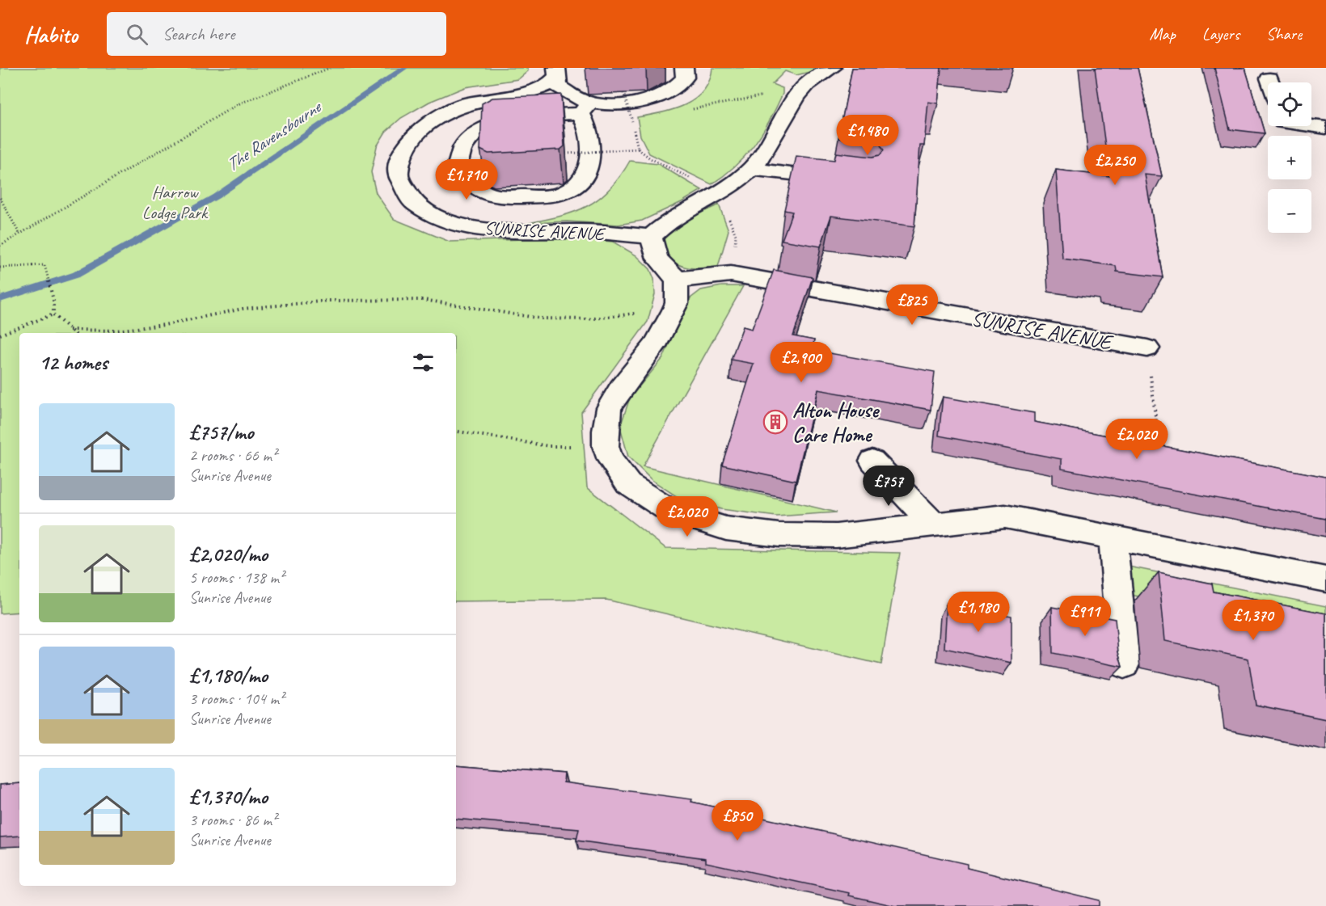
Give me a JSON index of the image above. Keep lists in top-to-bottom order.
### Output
{
  "streets": {
    "street": ["SUNRISE AVENUE"]
  },
  "water": ["The Ravensbourne"],
  "parks": ["Harrow Lodge Park"],
  "places": {
    "building": ["Alton House Care Home"]
  },
  "page": {
    "header": "Habito",
    "search": "Search here",
    "nav": ["Map", "Layers", "Share"],
    "map_buttons": ["+", "−"],
    "price": [
      "£1,480",
      "£2,250",
      "£1,710",
      "£825",
      "£2,900",
      "£2,020",
      "£757",
      "£2,020",
      "£1,180",
      "£911",
      "£1,370",
      "£850"
    ],
    "heading": "12 homes",
    "list": [
      {
        "name": "£757/mo",
        "note": "2 rooms · 66 m² · Sunrise Avenue"
      },
      {
        "name": "£2,020/mo",
        "note": "5 rooms · 138 m² · Sunrise Avenue"
      },
      {
        "name": "£1,180/mo",
        "note": "3 rooms · 104 m² · Sunrise Avenue"
      },
      {
        "name": "£1,370/mo",
        "note": "3 rooms · 86 m² · Sunrise Avenue"
      }
    ]
  }
}
